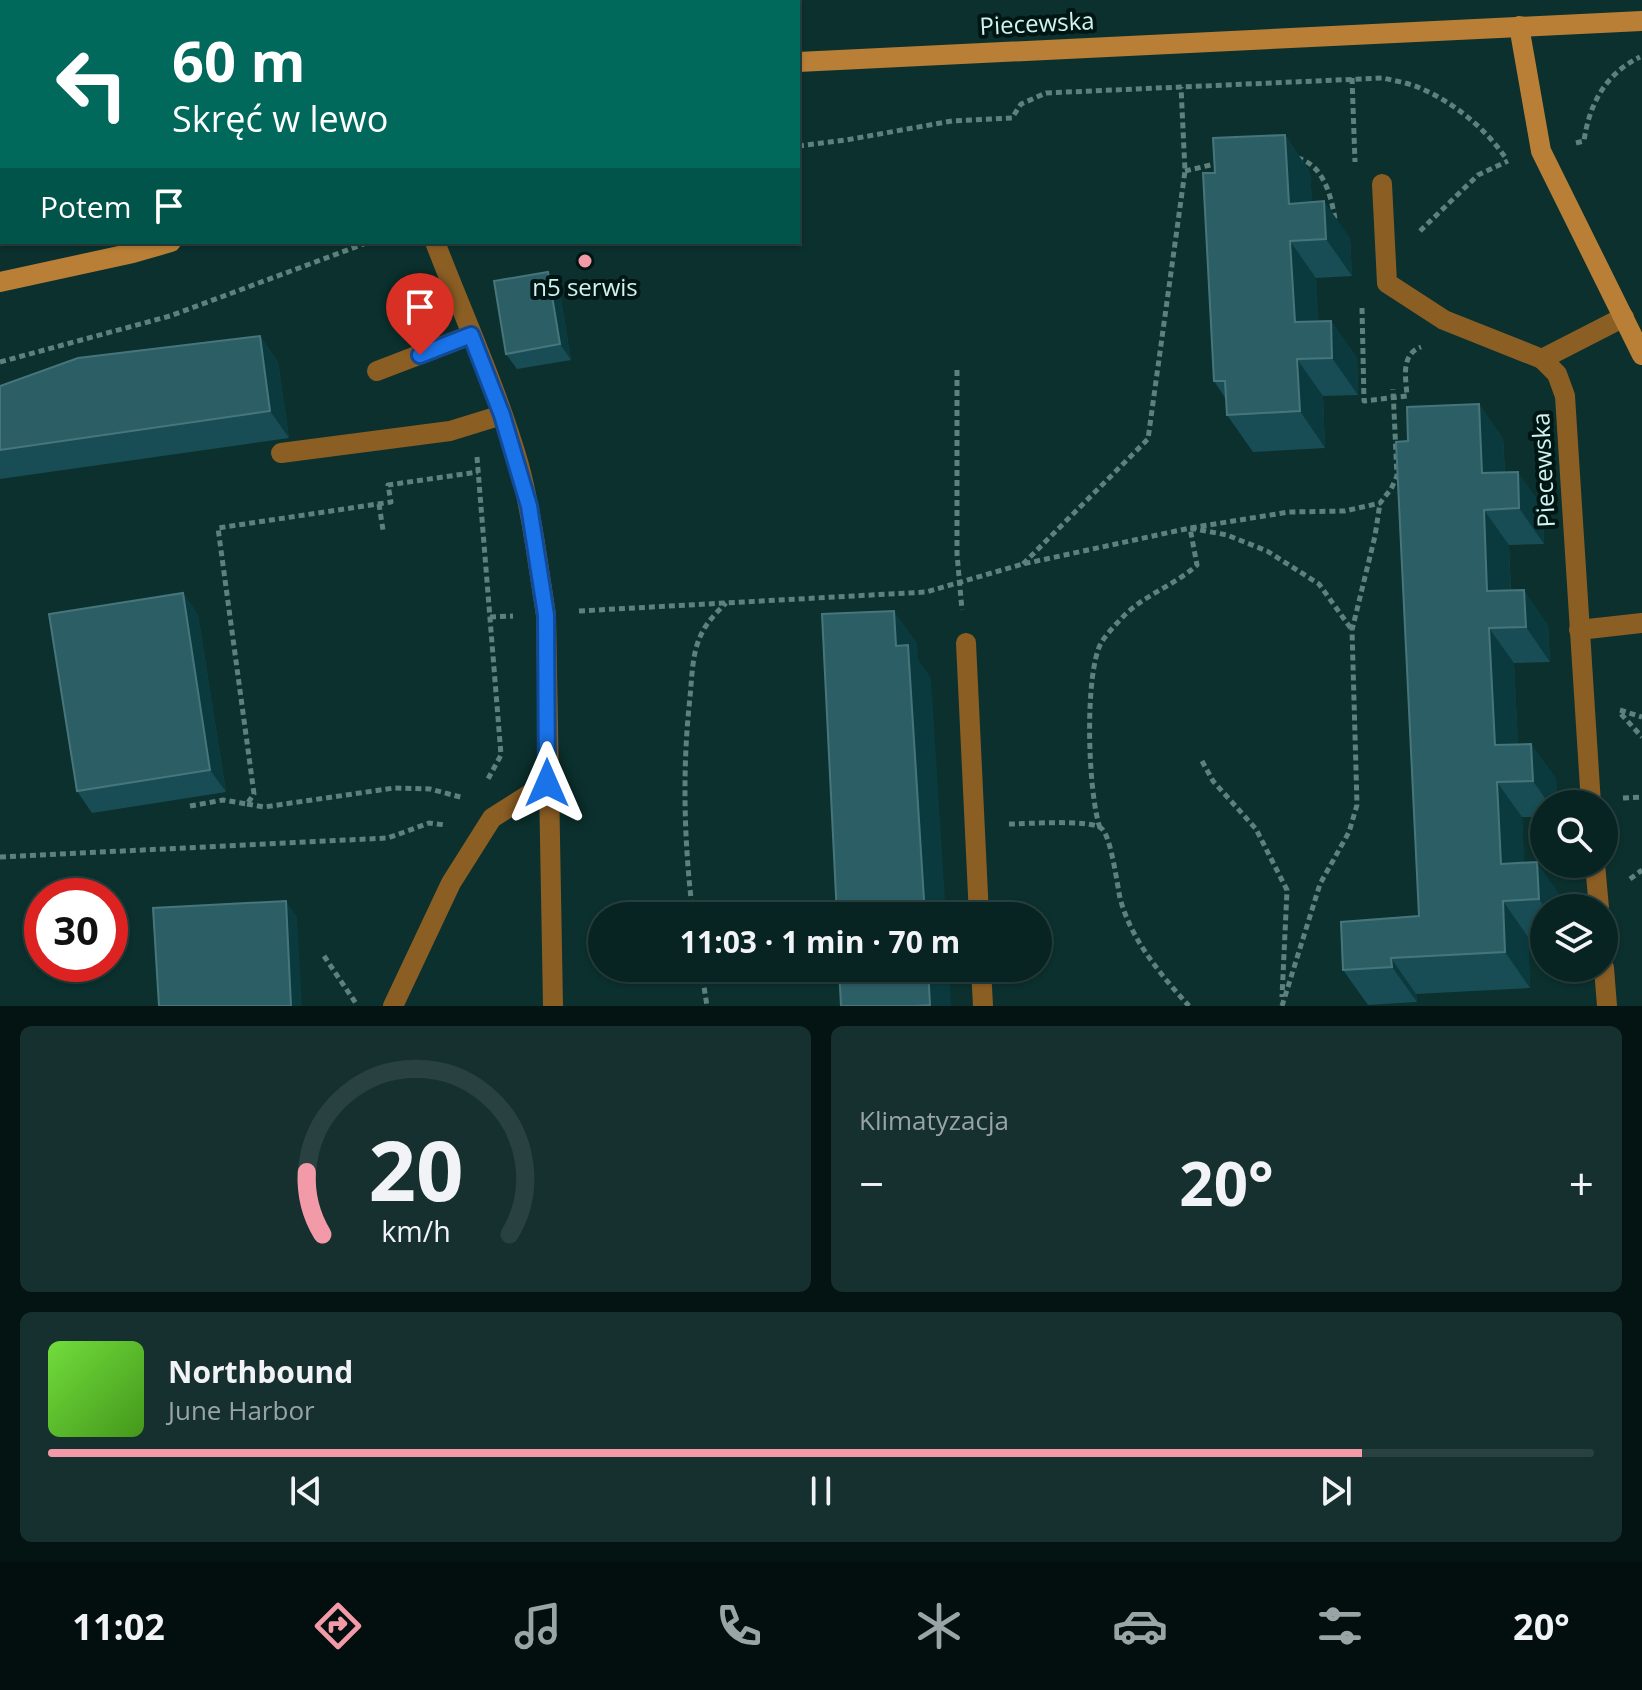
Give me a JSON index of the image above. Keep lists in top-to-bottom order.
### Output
{
  "streets": {
    "street": ["Piecewska"]
  },
  "places": ["n5 serwis"],
  "page": {
    "turn": ["60 m", "Skręć w lewo"],
    "then": "Potem",
    "limit": "30",
    "trip": "11:03 · 1 min · 70 m",
    "tile": "Klimatyzacja",
    "heat": ["−", "20°", "+"],
    "song": ["Northbound", "June Harbor"],
    "tabs": ["11:02", "20°"],
    "gauge": ["20", "km/h"]
  }
}
